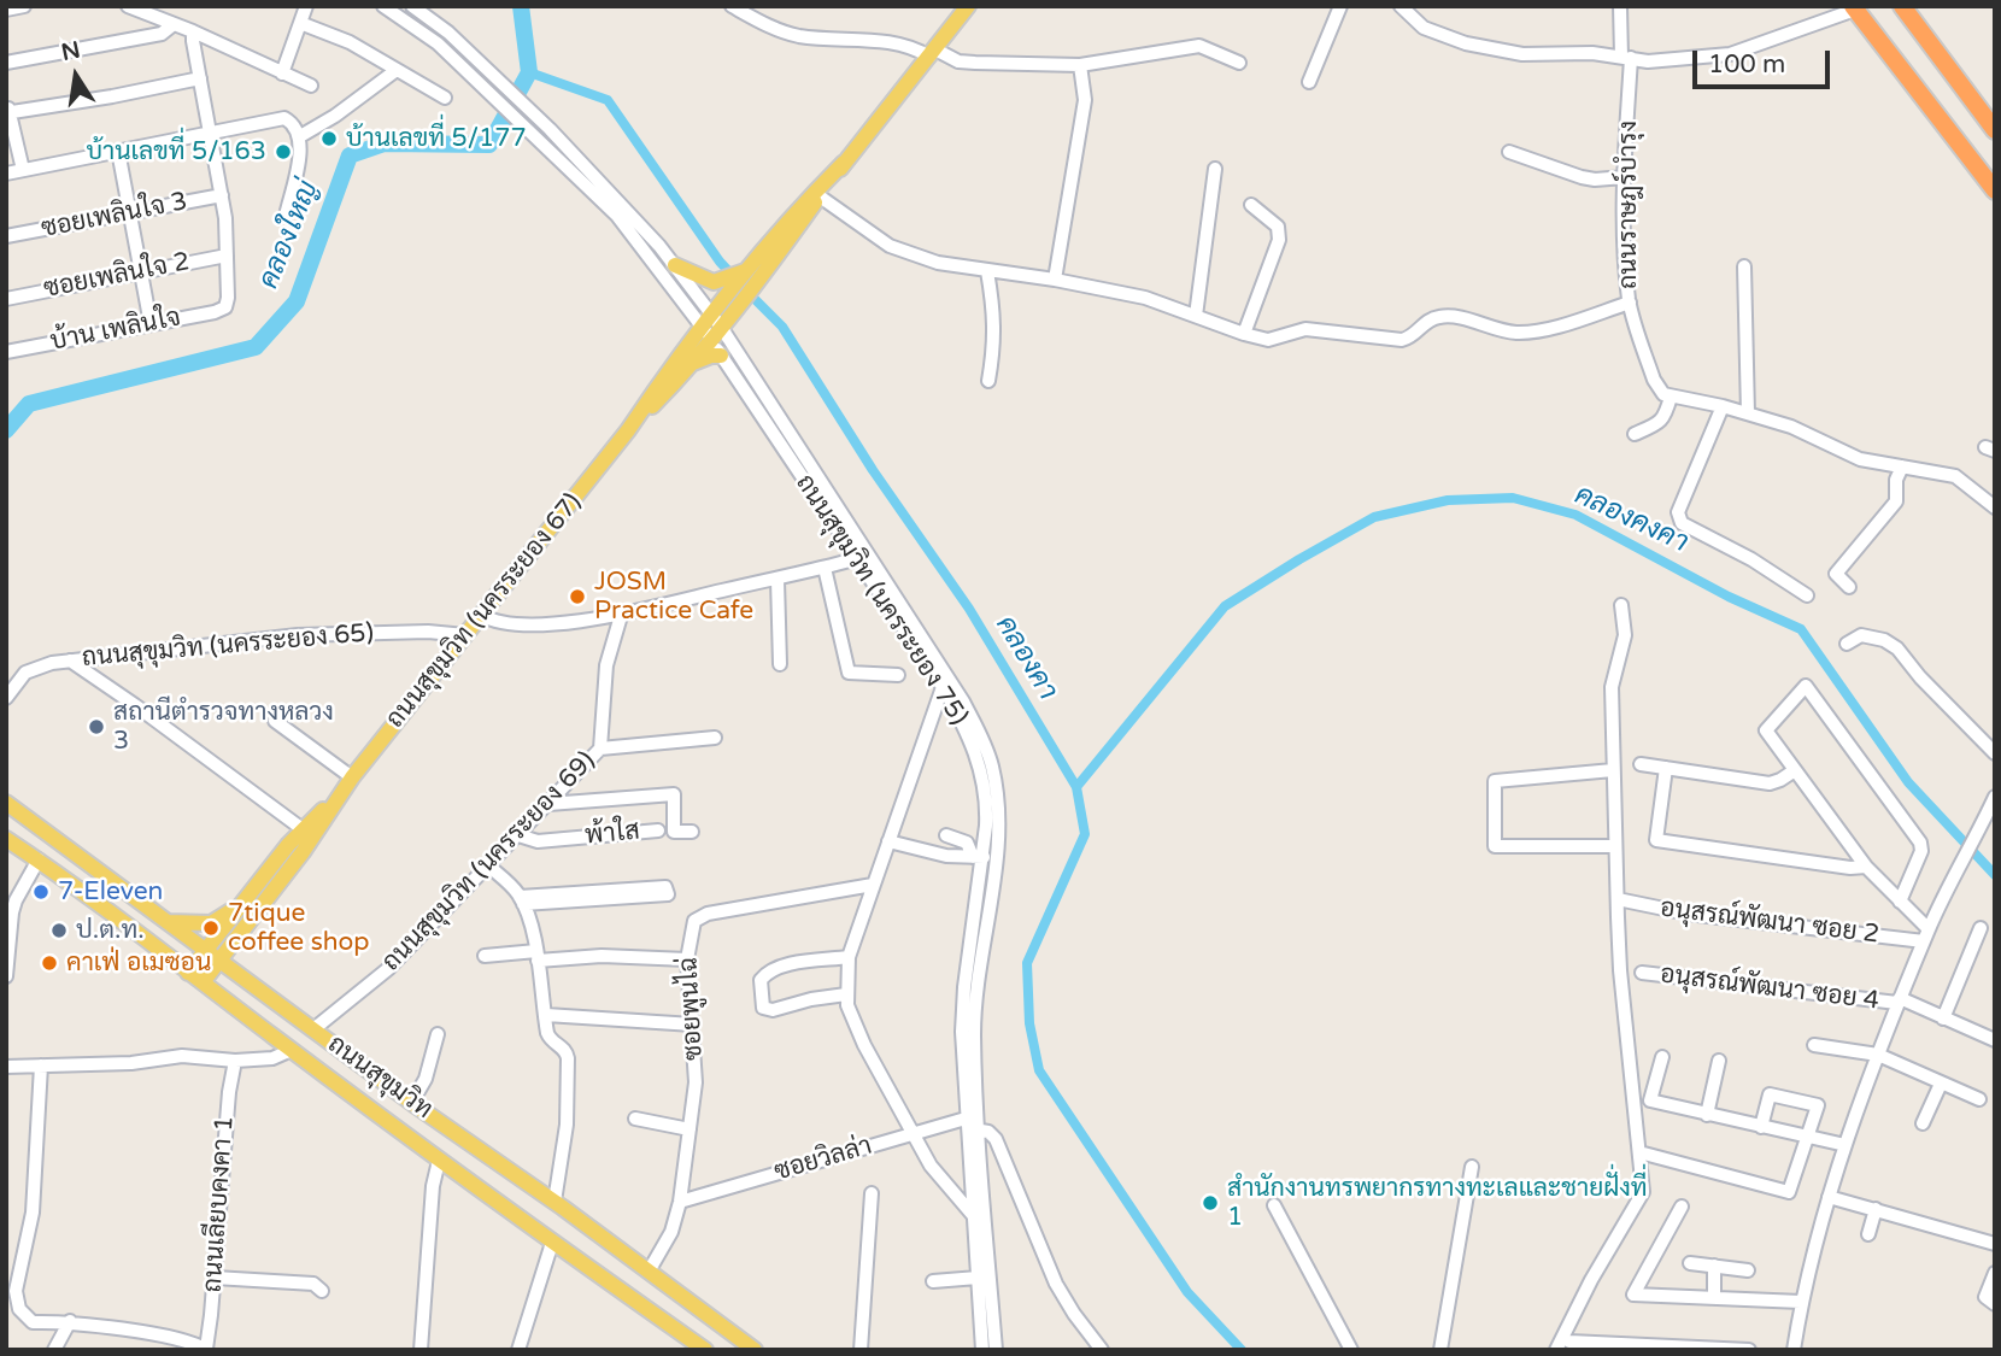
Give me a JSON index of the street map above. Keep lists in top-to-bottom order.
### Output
{
  "streets": {
    "main road": ["ถนนสุขุมวิท (นครระยอง 67)", "ถนนสุขุมวิท"],
    "street": [
      "ถนนราษฎร์บำรุง",
      "ซอยเพลินใจ 3",
      "ซอยเพลินใจ 2",
      "บ้าน เพลินใจ",
      "ถนนสุขุมวิท (นครระยอง 75)",
      "ถนนสุขุมวิท (นครระยอง 65)",
      "พ้าใส",
      "ถนนสุขุมวิท (นครระยอง 69)",
      "อนุสรณ์พัฒนา ซอย 2",
      "อนุสรณ์พัฒนา ซอย 4",
      "ซอยพูนไฉ่",
      "ซอยวิลล่า",
      "ถนนเลียบคงคา 1"
    ]
  },
  "crossings": [
    ["ซอยเพลินใจ 2", "บ้าน เพลินใจ"],
    ["ถนนสุขุมวิท (นครระยอง 75)", "ถนนสุขุมวิท (นครระยอง 67)"],
    ["ถนนสุขุมวิท (นครระยอง 75)", "ซอยวิลล่า"],
    ["ถนนสุขุมวิท (นครระยอง 67)", "ถนนสุขุมวิท (นครระยอง 65)"],
    ["ถนนสุขุมวิท (นครระยอง 67)", "ถนนสุขุมวิท"],
    ["พ้าใส", "ถนนสุขุมวิท (นครระยอง 69)"],
    ["ถนนสุขุมวิท (นครระยอง 69)", "ถนนสุขุมวิท"],
    ["ซอยพูนไฉ่", "ถนนสุขุมวิท"],
    ["ซอยพูนไฉ่", "ซอยวิลล่า"]
  ],
  "water": ["คลองใหญ่", "คลองคงคา", "คลองคา"],
  "places": [
    "บ้านเลขที่ 5/177",
    "บ้านเลขที่ 5/163",
    "JOSM Practice Cafe",
    "สถานีตำรวจทางหลวง 3",
    "7-Eleven",
    "7tique coffee shop",
    "ป.ต.ท.",
    "คาเฟ่ อเมซอน",
    "สำนักงานทรพยากรทางทะเลและชายฝั่งที่ 1"
  ],
  "scale_bar": "100 m",
  "north": "top"
}
